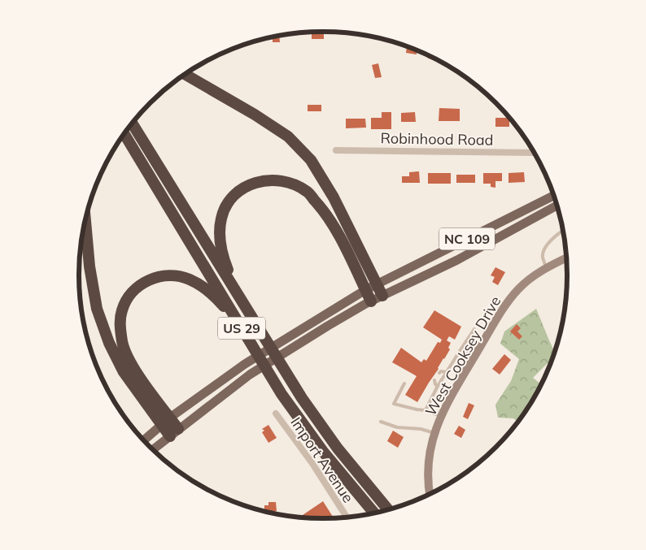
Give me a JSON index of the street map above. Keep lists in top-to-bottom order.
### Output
{
  "streets": {
    "highway": ["US 29"],
    "main road": ["NC 109"],
    "street": ["Robinhood Road", "West Cooksey Drive", "Import Avenue"]
  }
}
